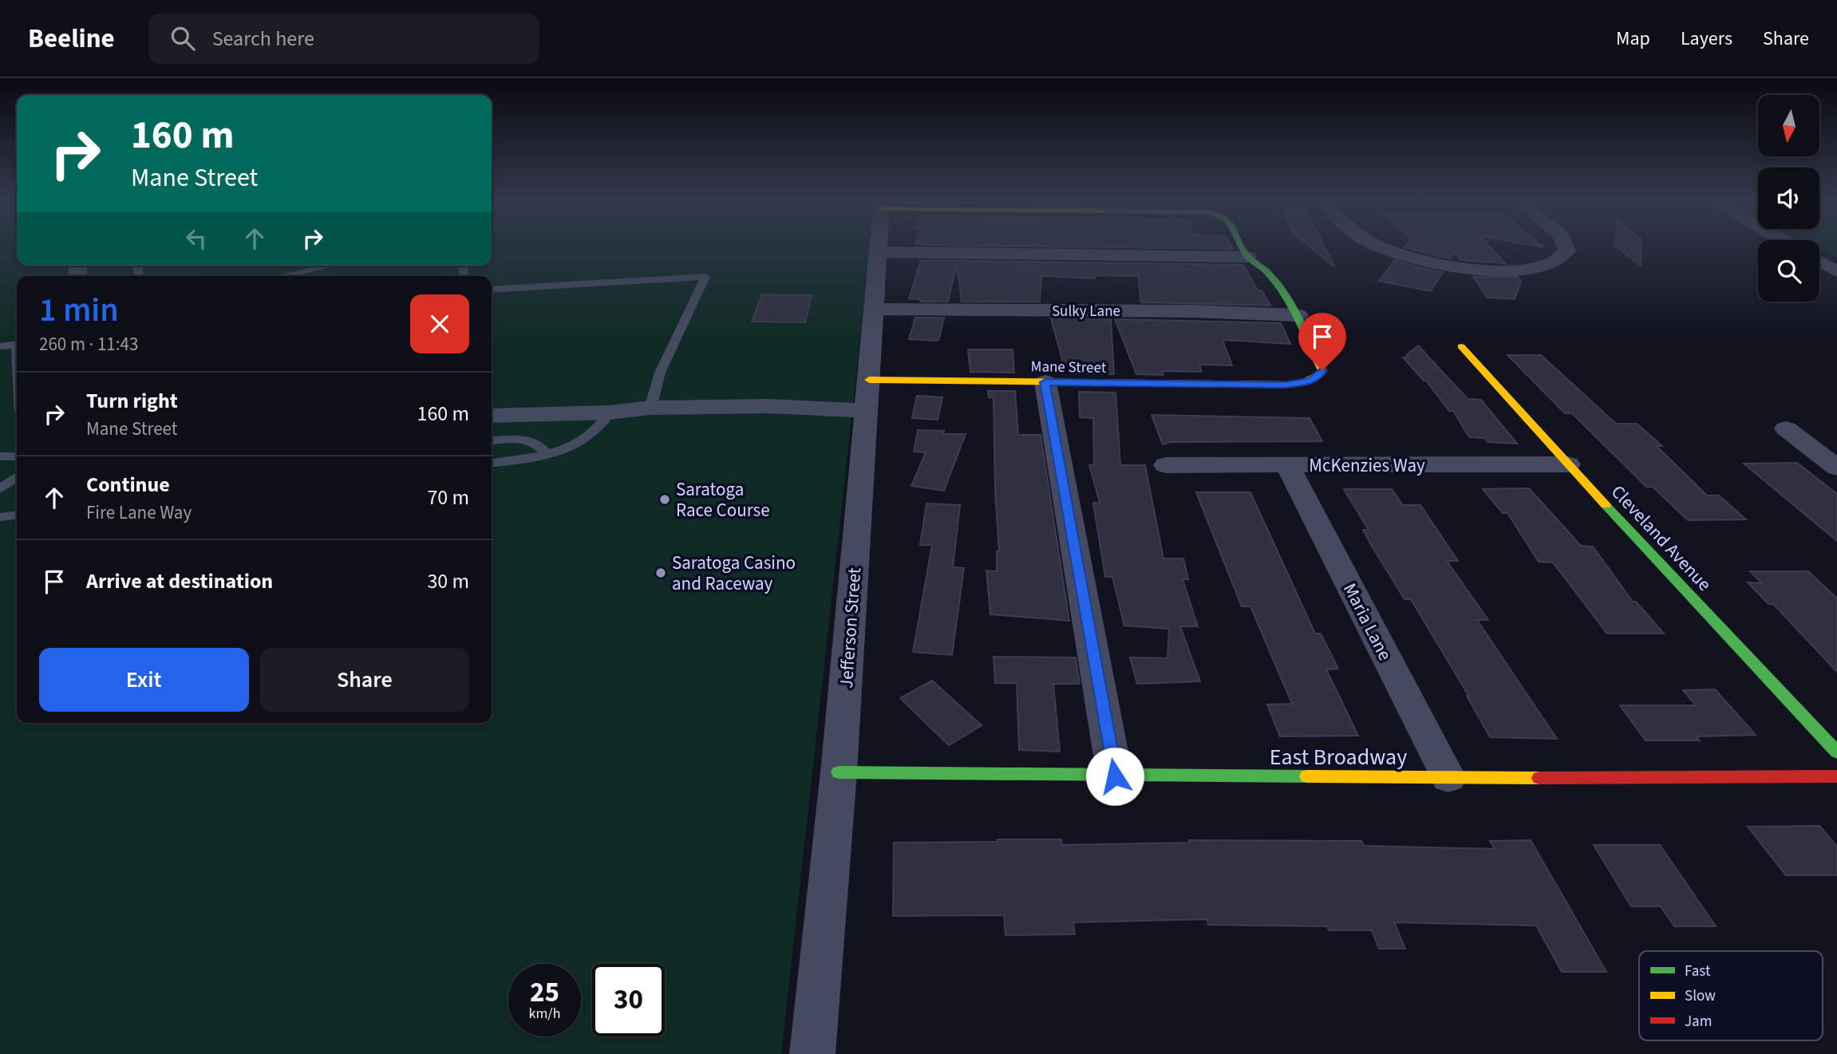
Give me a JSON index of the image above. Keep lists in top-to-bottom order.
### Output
{
  "streets": {
    "street": [
      "Sulky Lane",
      "Mane Street",
      "McKenzies Way",
      "Cleveland Avenue",
      "Maria Lane",
      "Jefferson Street",
      "East Broadway"
    ]
  },
  "crossings": [
    ["Sulky Lane", "Mane Street"],
    ["Sulky Lane", "Jefferson Street"],
    ["Mane Street", "Jefferson Street"],
    ["McKenzies Way", "Cleveland Avenue"],
    ["McKenzies Way", "Maria Lane"],
    ["Maria Lane", "East Broadway"],
    ["Jefferson Street", "East Broadway"]
  ],
  "places": ["Saratoga Race Course", "Saratoga Casino and Raceway"],
  "legend": ["Fast", "Slow", "Jam"],
  "north": "bottom",
  "page": {
    "header": "Beeline",
    "search": "Search here",
    "nav": ["Map", "Layers", "Share"],
    "turn": ["160 m", "Mane Street"],
    "heading": ["1 min", "260 m · 11:43"],
    "list": [
      {
        "name": "Turn right",
        "note": "Mane Street",
        "value": "160 m"
      },
      {
        "name": "Continue",
        "note": "Fire Lane Way",
        "value": "70 m"
      },
      {
        "name": "Arrive at destination",
        "value": "30 m"
      }
    ],
    "buttons": ["Exit", "Share"],
    "speed": "25 km/h",
    "limit": "30"
  }
}
